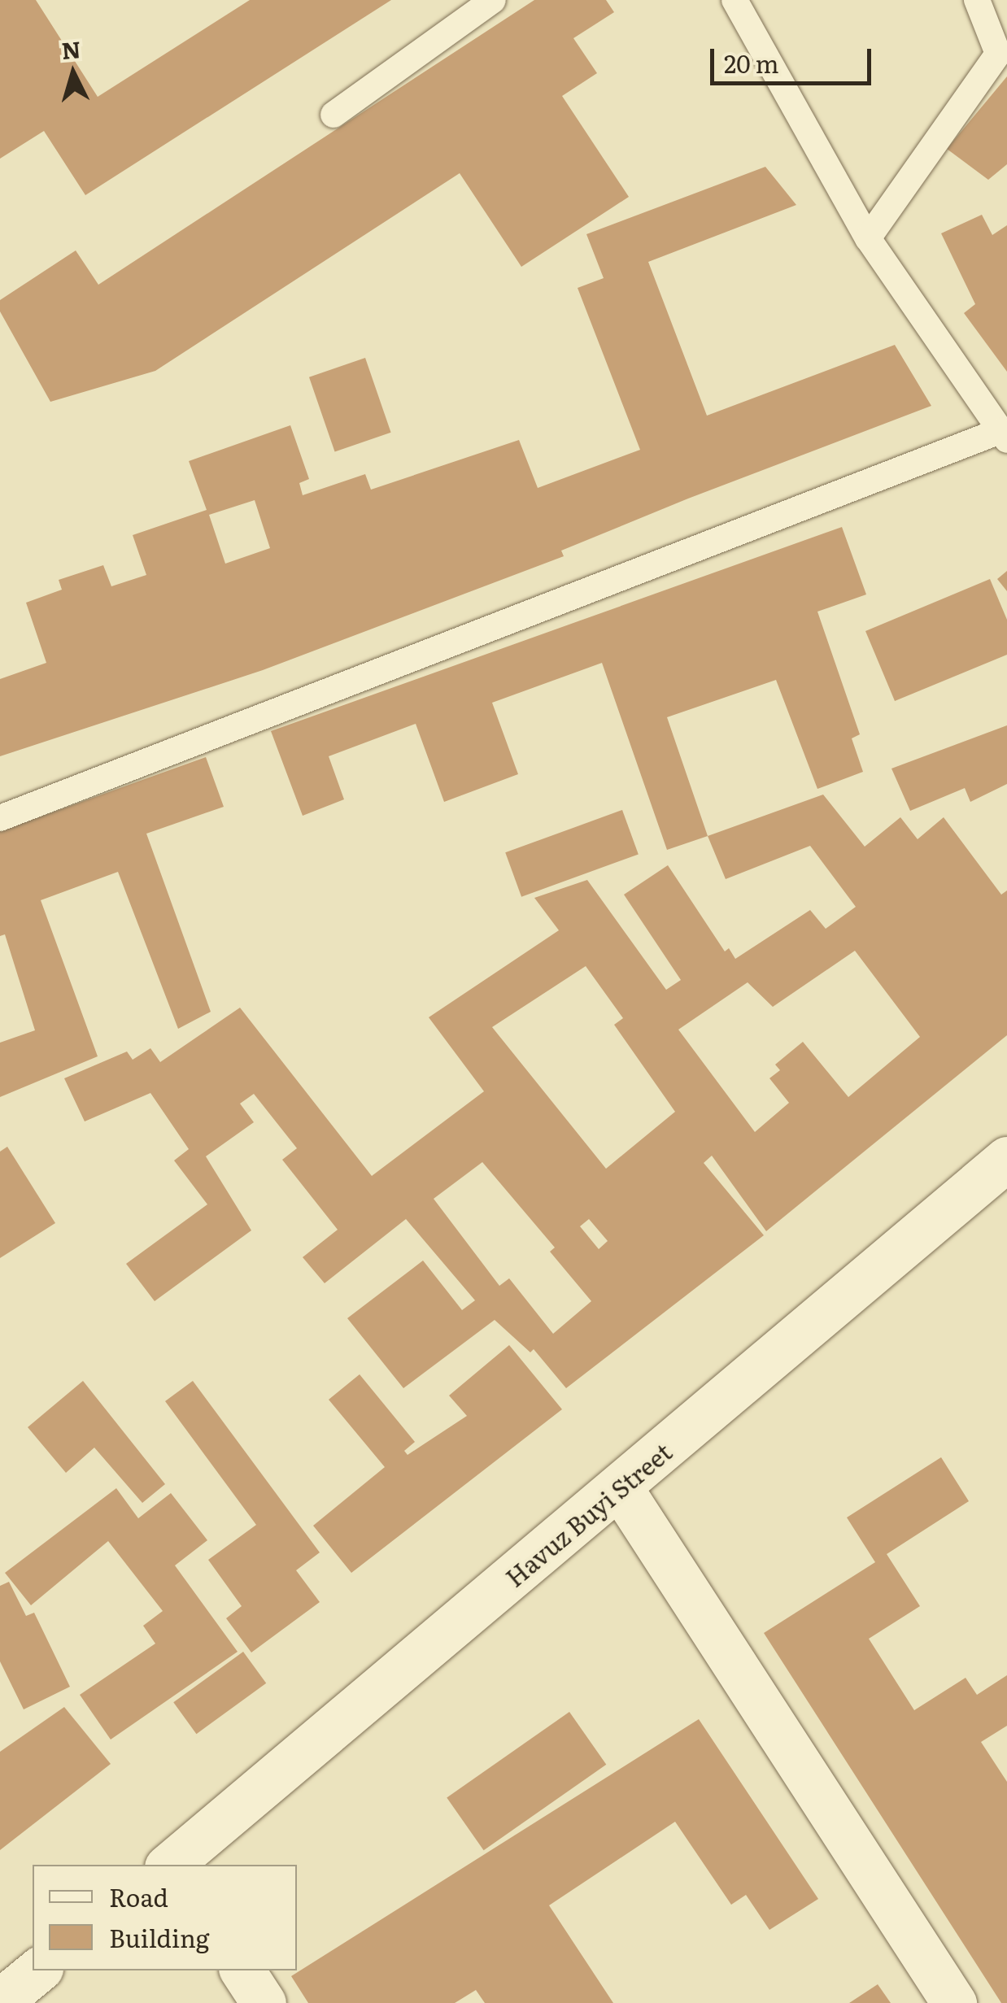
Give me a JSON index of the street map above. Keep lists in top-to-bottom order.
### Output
{
  "streets": {
    "main road": ["Havuz Buyi Street"]
  },
  "legend": ["Road", "Building"],
  "scale_bar": "20 m",
  "north": "top"
}
